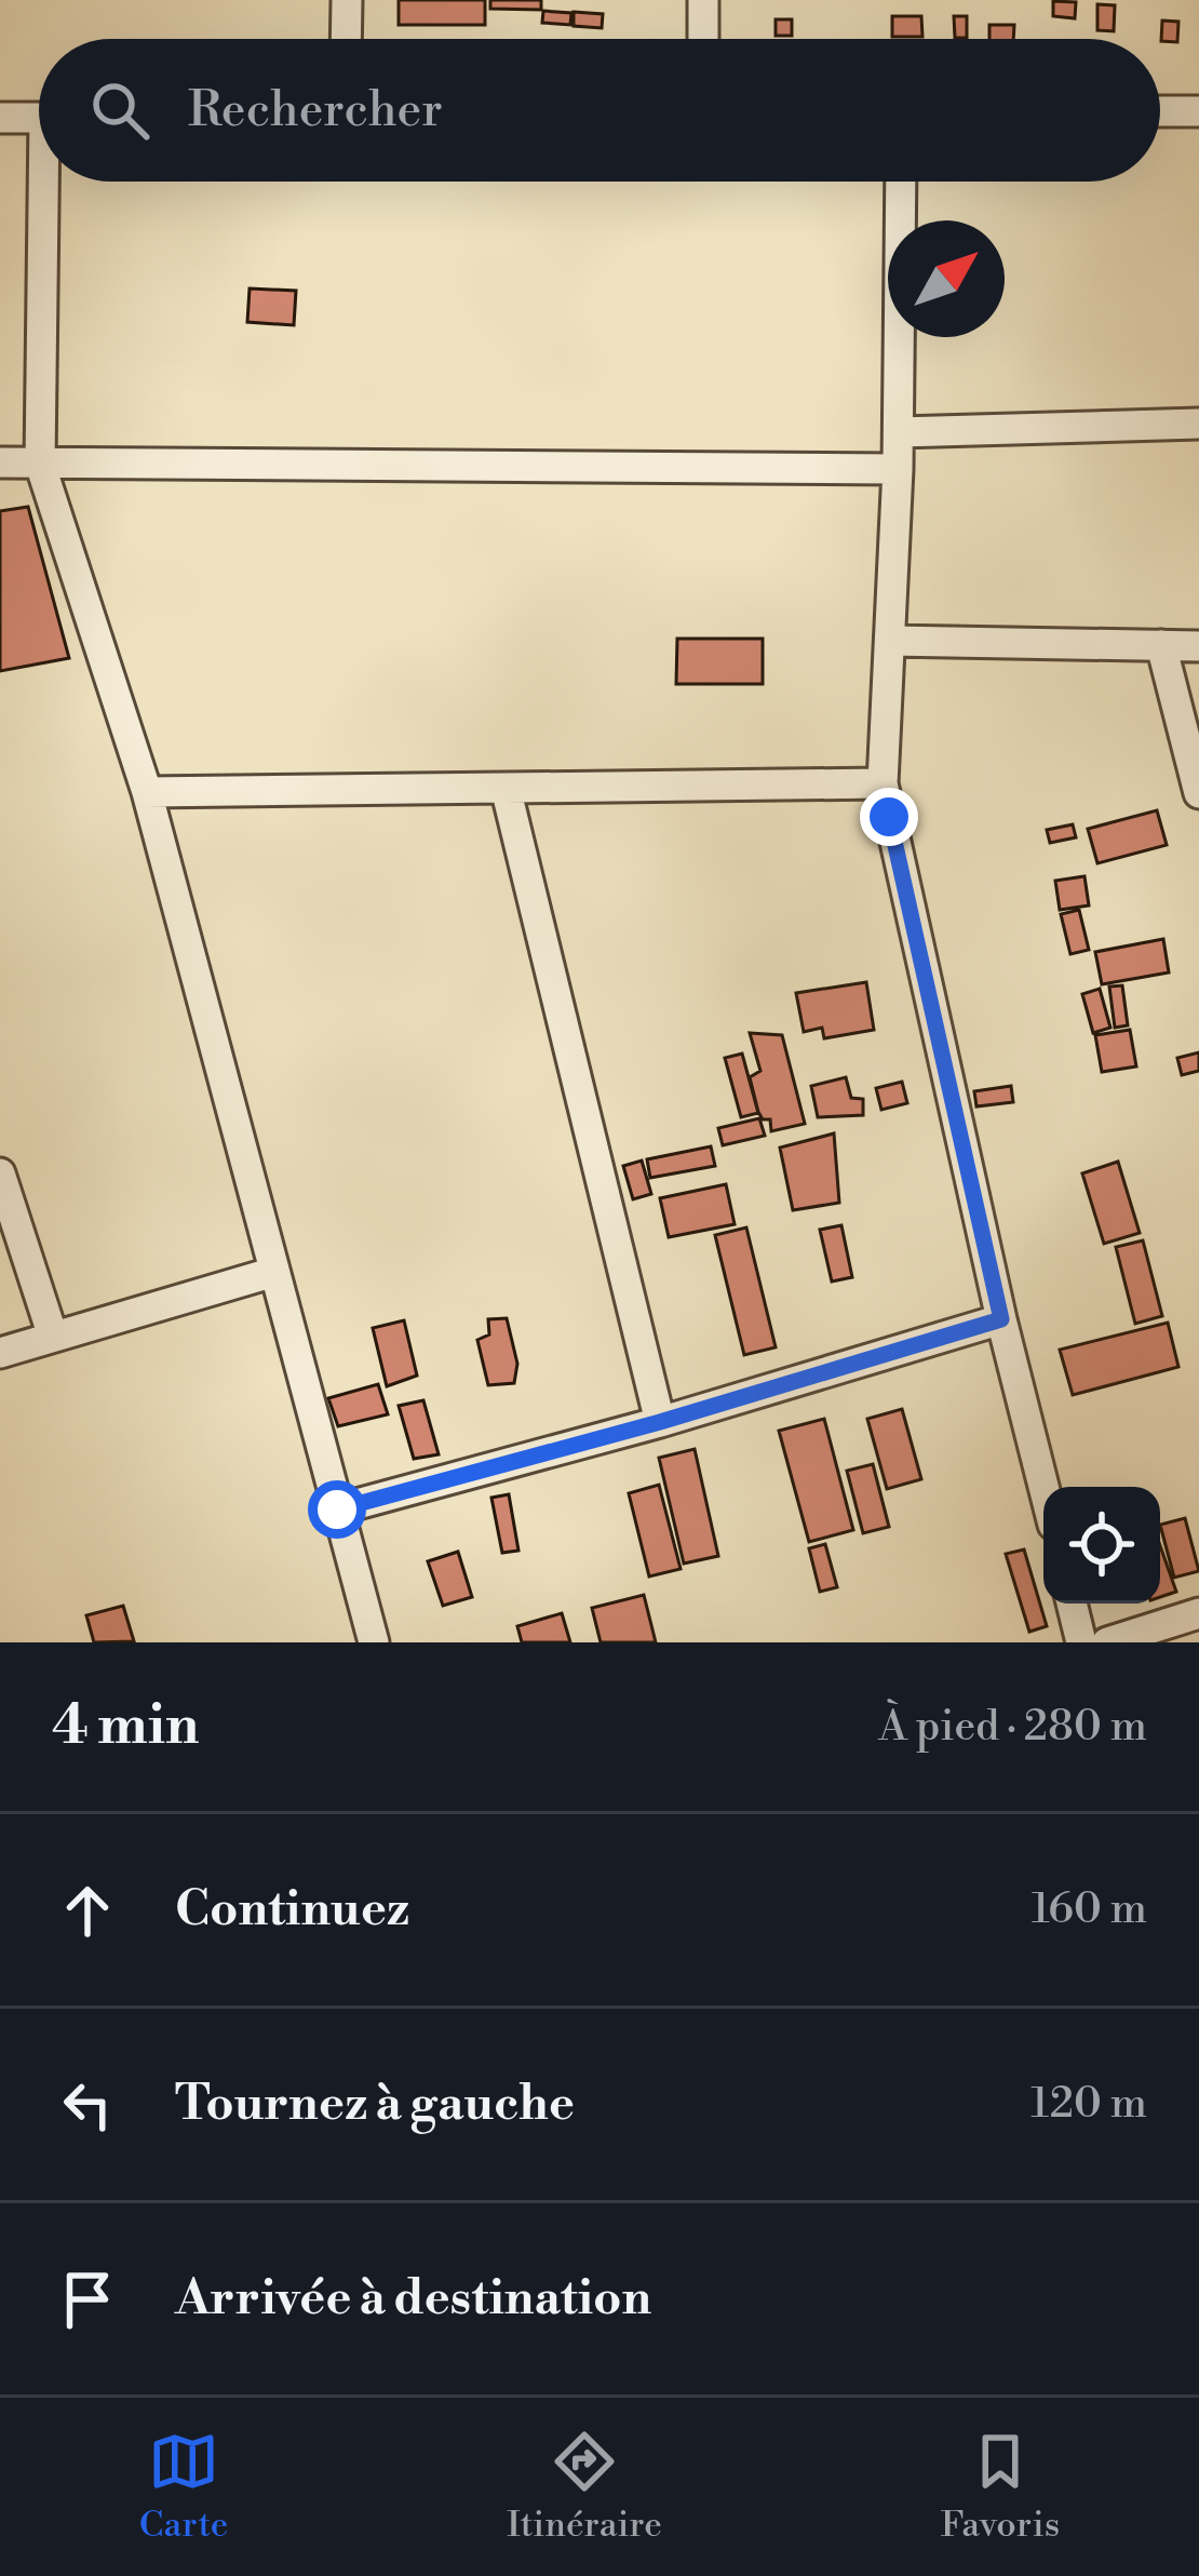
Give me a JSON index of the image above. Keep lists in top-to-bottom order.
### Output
{
  "north": "top right",
  "page": {
    "search": "Rechercher",
    "heading": ["4 min", "À pied · 280 m"],
    "list": [
      ["Continuez", "160 m"],
      ["Tournez à gauche", "120 m"],
      "Arrivée à destination"
    ],
    "nav": ["Carte", "Itinéraire", "Favoris"]
  }
}
